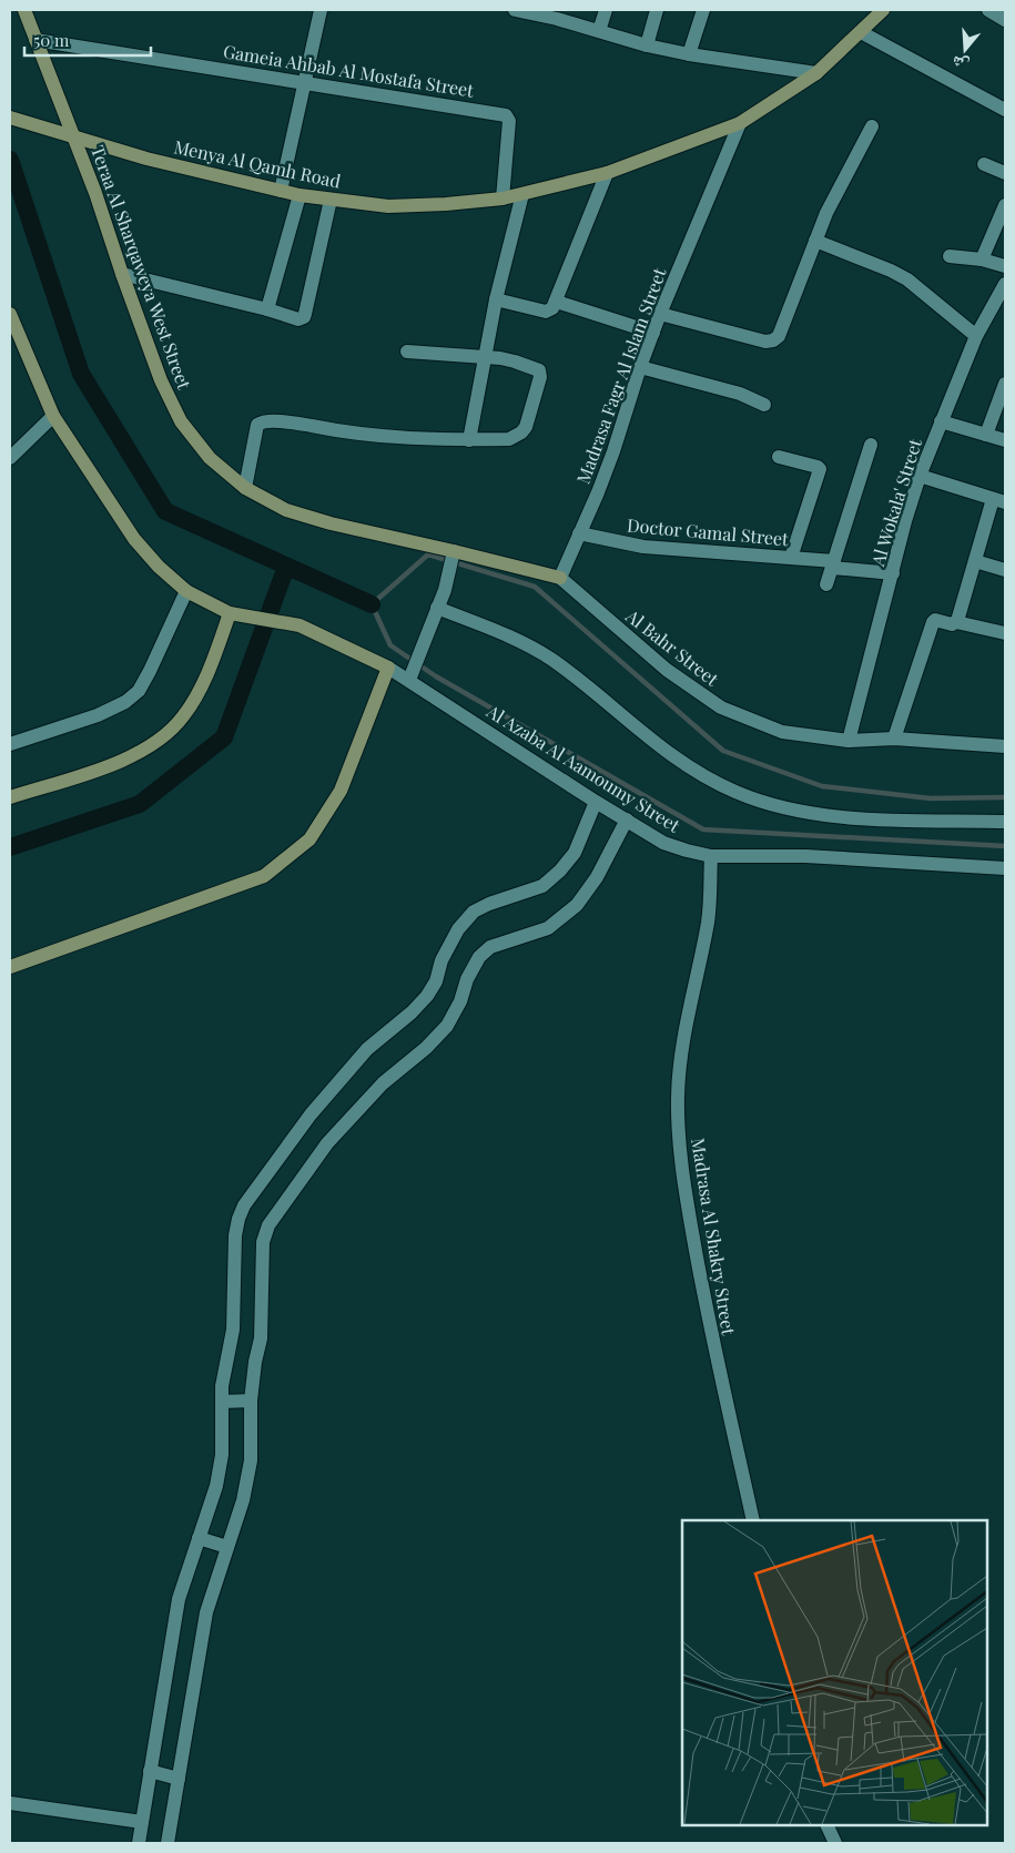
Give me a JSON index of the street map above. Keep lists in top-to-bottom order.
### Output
{
  "streets": {
    "street": [
      "Gameia Ahbab Al Mostafa Street",
      "Menya Al Qamh Road",
      "Teraa Al Sharqaweya West Street",
      "Madrasa Fagr Al Islam Street",
      "Al Wokala' Street",
      "Doctor Gamal Street",
      "Al Bahr Street",
      "Al Azaba Al Aamoumy Street",
      "Madrasa Al Shakry Street"
    ]
  },
  "crossings": [
    ["Gameia Ahbab Al Mostafa Street", "Menya Al Qamh Road"],
    ["Gameia Ahbab Al Mostafa Street", "Teraa Al Sharqaweya West Street"],
    ["Menya Al Qamh Road", "Teraa Al Sharqaweya West Street"],
    ["Menya Al Qamh Road", "Madrasa Fagr Al Islam Street"],
    ["Teraa Al Sharqaweya West Street", "Madrasa Fagr Al Islam Street"],
    ["Teraa Al Sharqaweya West Street", "Al Bahr Street"],
    ["Madrasa Fagr Al Islam Street", "Doctor Gamal Street"],
    ["Madrasa Fagr Al Islam Street", "Al Bahr Street"],
    ["Al Wokala' Street", "Doctor Gamal Street"],
    ["Al Wokala' Street", "Al Bahr Street"],
    ["Al Azaba Al Aamoumy Street", "Madrasa Al Shakry Street"]
  ],
  "scale_bar": "50 m",
  "north": "bottom"
}
